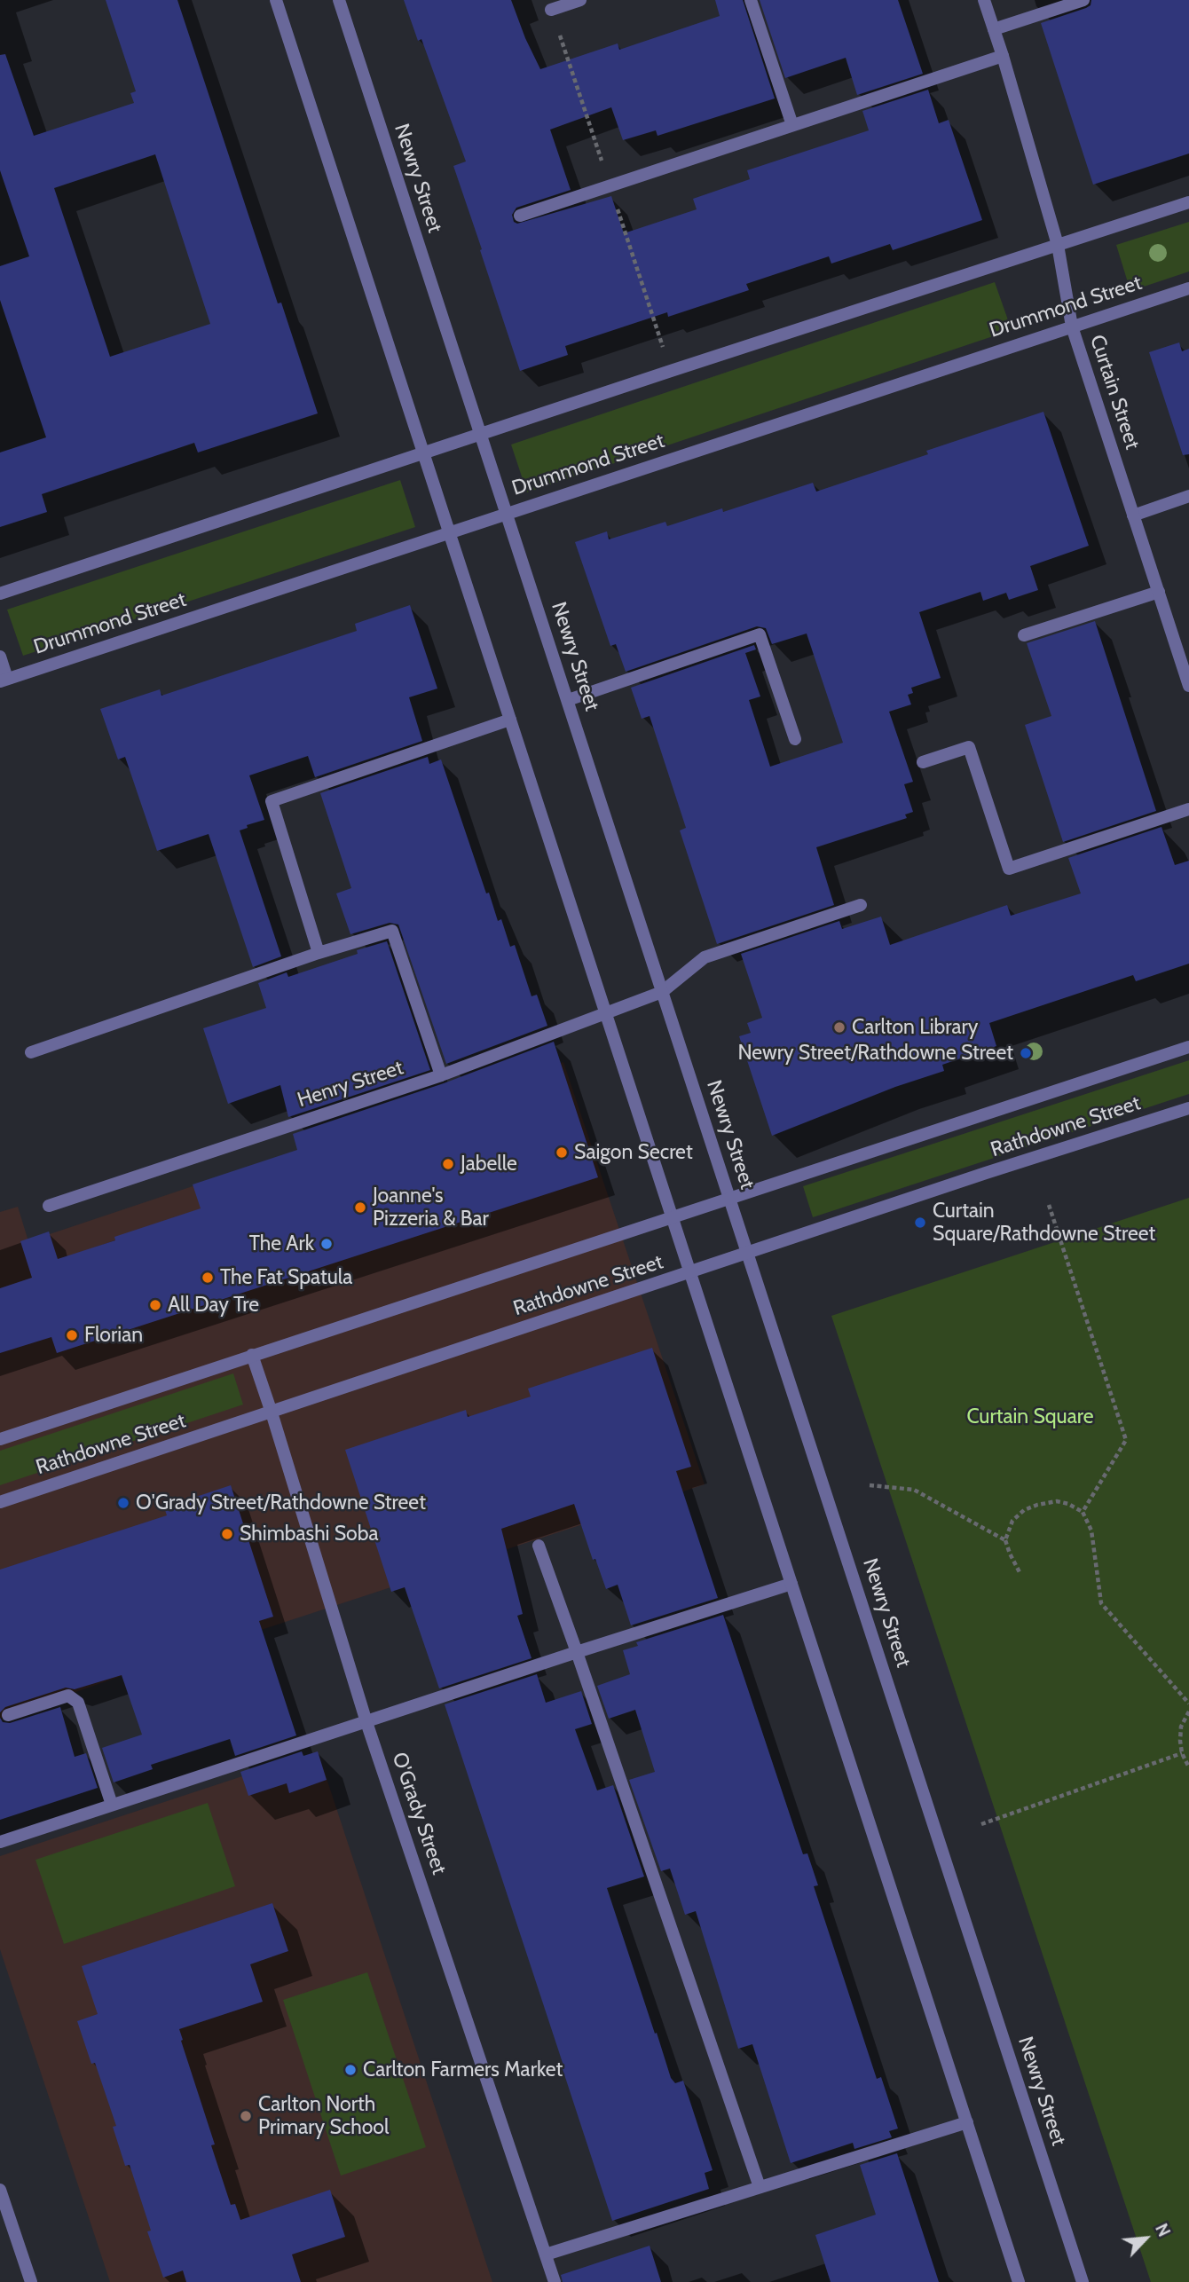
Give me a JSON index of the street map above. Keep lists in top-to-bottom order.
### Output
{
  "streets": {
    "street": [
      "Newry Street",
      "Drummond Street",
      "Curtain Street",
      "Henry Street",
      "Rathdowne Street",
      "O'Grady Street"
    ]
  },
  "crossings": [
    ["Newry Street", "Drummond Street"],
    ["Newry Street", "Henry Street"],
    ["Newry Street", "Rathdowne Street"],
    ["Drummond Street", "Curtain Street"],
    ["Rathdowne Street", "O'Grady Street"]
  ],
  "parks": ["Curtain Square"],
  "places": [
    "Carlton Library",
    "Newry Street/Rathdowne Street",
    "Saigon Secret",
    "Jabelle",
    "Joanne's Pizzeria & Bar",
    "Curtain Square/Rathdowne Street",
    "The Ark",
    "The Fat Spatula",
    "All Day Tre",
    "Florian",
    "O'Grady Street/Rathdowne Street",
    "Shimbashi Soba",
    "Carlton Farmers Market",
    "Carlton North Primary School"
  ],
  "north": "top right"
}
